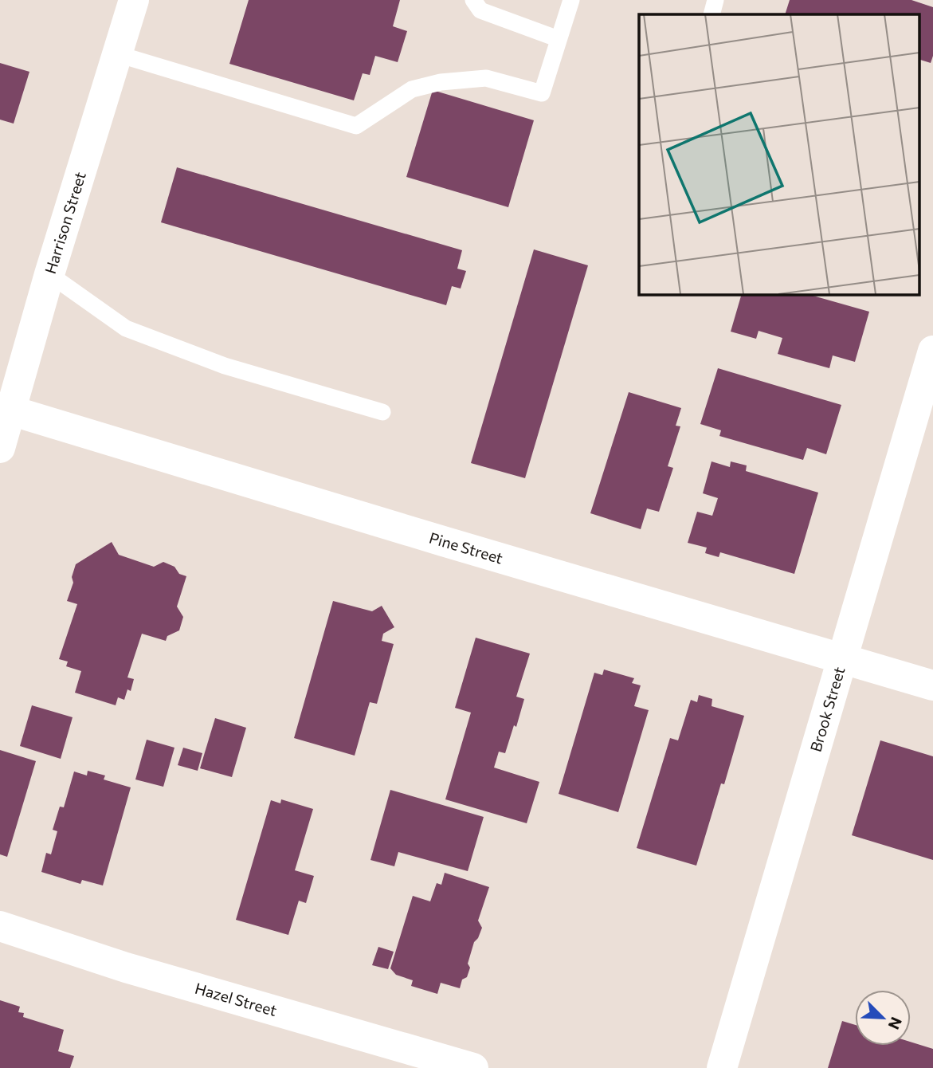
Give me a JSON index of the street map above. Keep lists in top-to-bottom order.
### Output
{
  "streets": {
    "street": [
      "Harrison Street",
      "Pine Street",
      "Brook Street",
      "Hazel Street"
    ]
  },
  "crossings": [
    ["Harrison Street", "Pine Street"],
    ["Pine Street", "Brook Street"]
  ],
  "north": "bottom right"
}
